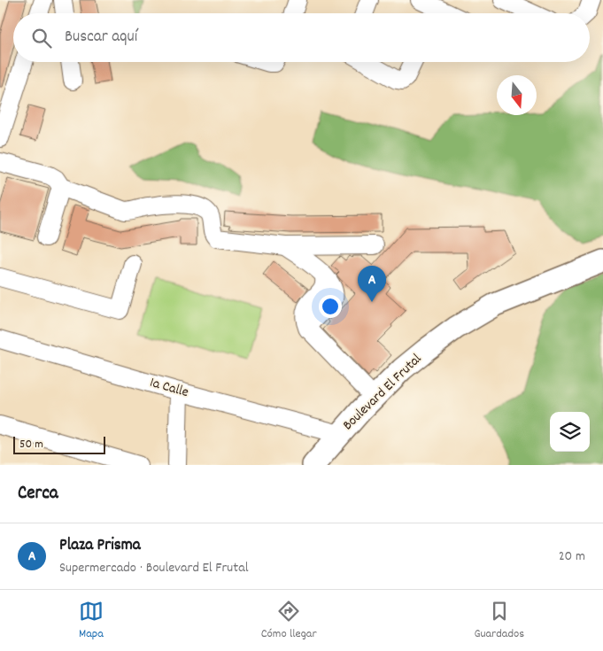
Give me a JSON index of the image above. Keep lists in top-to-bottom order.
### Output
{
  "streets": {
    "main road": ["Boulevard El Frutal"],
    "street": ["1a Calle"]
  },
  "crossings": [
    ["1a Calle", "Boulevard El Frutal"]
  ],
  "scale_bar": "50 m",
  "north": "bottom",
  "page": {
    "search": "Buscar aquí",
    "pins": "A",
    "scale": "50 m",
    "heading": "Cerca",
    "list": [
      {
        "mark": "A",
        "name": "Plaza Prisma",
        "note": "Supermercado · Boulevard El Frutal",
        "value": "20 m"
      }
    ],
    "nav": ["Mapa", "Cómo llegar", "Guardados"]
  }
}
